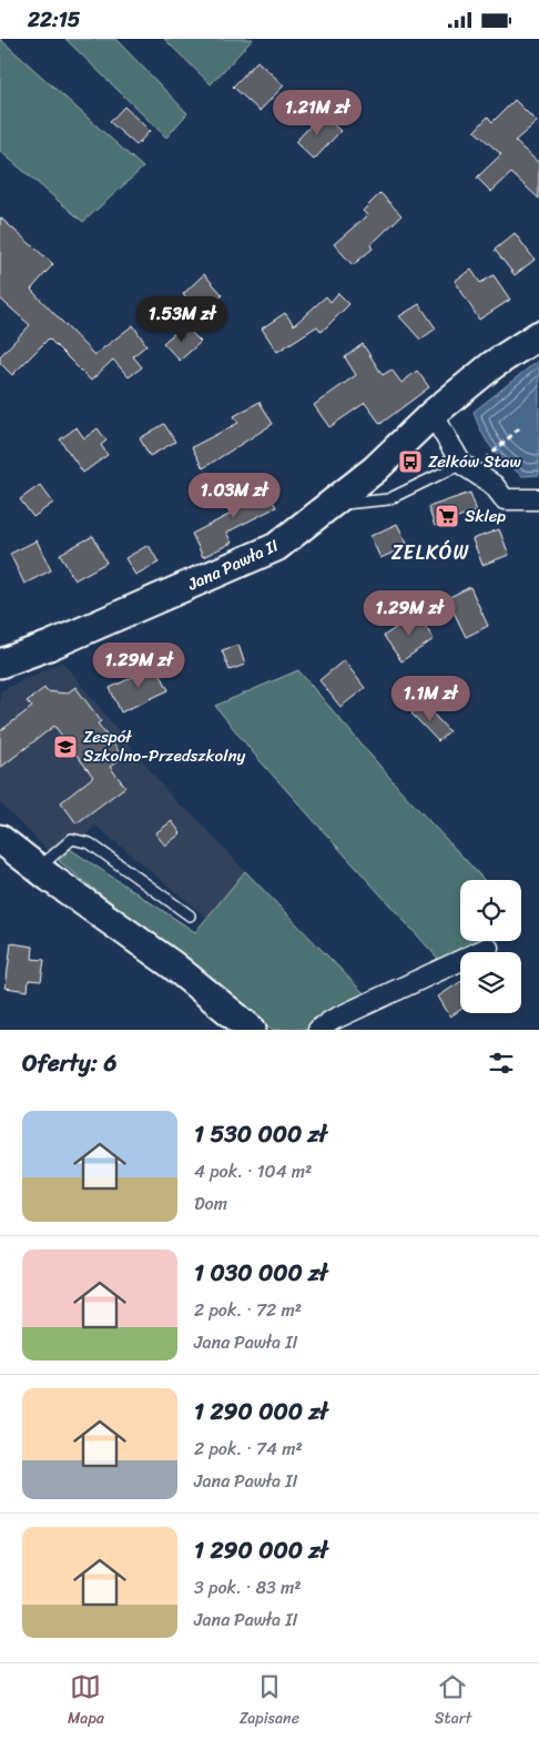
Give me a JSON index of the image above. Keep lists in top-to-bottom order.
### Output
{
  "streets": {
    "street": ["Jana Pawła II"]
  },
  "districts": ["ZELKÓW"],
  "places": {
    "bus stop": ["Zelków Staw"],
    "supermarket": ["Sklep"],
    "school or university": ["Zespół Szkolno-Przedszkolny"]
  },
  "page": {
    "status": "22:15",
    "price": [
      "1.21M zł",
      "1.53M zł",
      "1.03M zł",
      "1.29M zł",
      "1.29M zł",
      "1.1M zł"
    ],
    "heading": "Oferty: 6",
    "list": [
      {
        "name": "1 530 000 zł",
        "note": "4 pok. · 104 m² · Dom"
      },
      {
        "name": "1 030 000 zł",
        "note": "2 pok. · 72 m² · Jana Pawła II"
      },
      {
        "name": "1 290 000 zł",
        "note": "2 pok. · 74 m² · Jana Pawła II"
      },
      {
        "name": "1 290 000 zł",
        "note": "3 pok. · 83 m² · Jana Pawła II"
      }
    ],
    "tabs": ["Mapa", "Zapisane", "Start"]
  }
}
